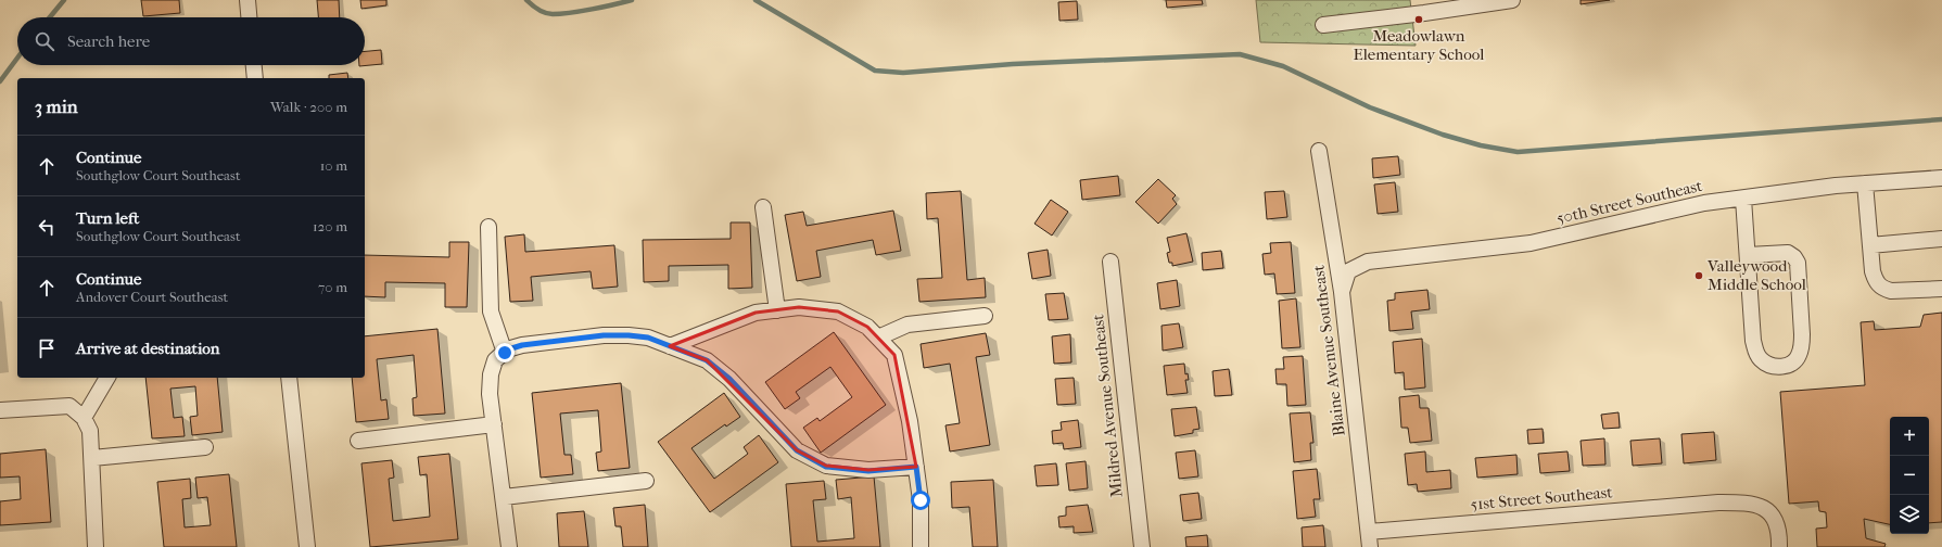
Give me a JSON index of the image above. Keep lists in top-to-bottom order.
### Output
{
  "streets": {
    "street": [
      "50th Street Southeast",
      "Blaine Avenue Southeast",
      "Mildred Avenue Southeast",
      "51st Street Southeast"
    ]
  },
  "crossings": [
    ["50th Street Southeast", "Blaine Avenue Southeast"],
    ["Blaine Avenue Southeast", "51st Street Southeast"]
  ],
  "places": ["Meadowlawn Elementary School", "Valleywood Middle School"],
  "page": {
    "search": "Search here",
    "heading": ["3 min", "Walk · 200 m"],
    "list": [
      ["Continue", "Southglow Court Southeast", "10 m"],
      ["Turn left", "Southglow Court Southeast", "120 m"],
      ["Continue", "Andover Court Southeast", "70 m"],
      "Arrive at destination"
    ],
    "map_buttons": ["+", "−"]
  }
}
